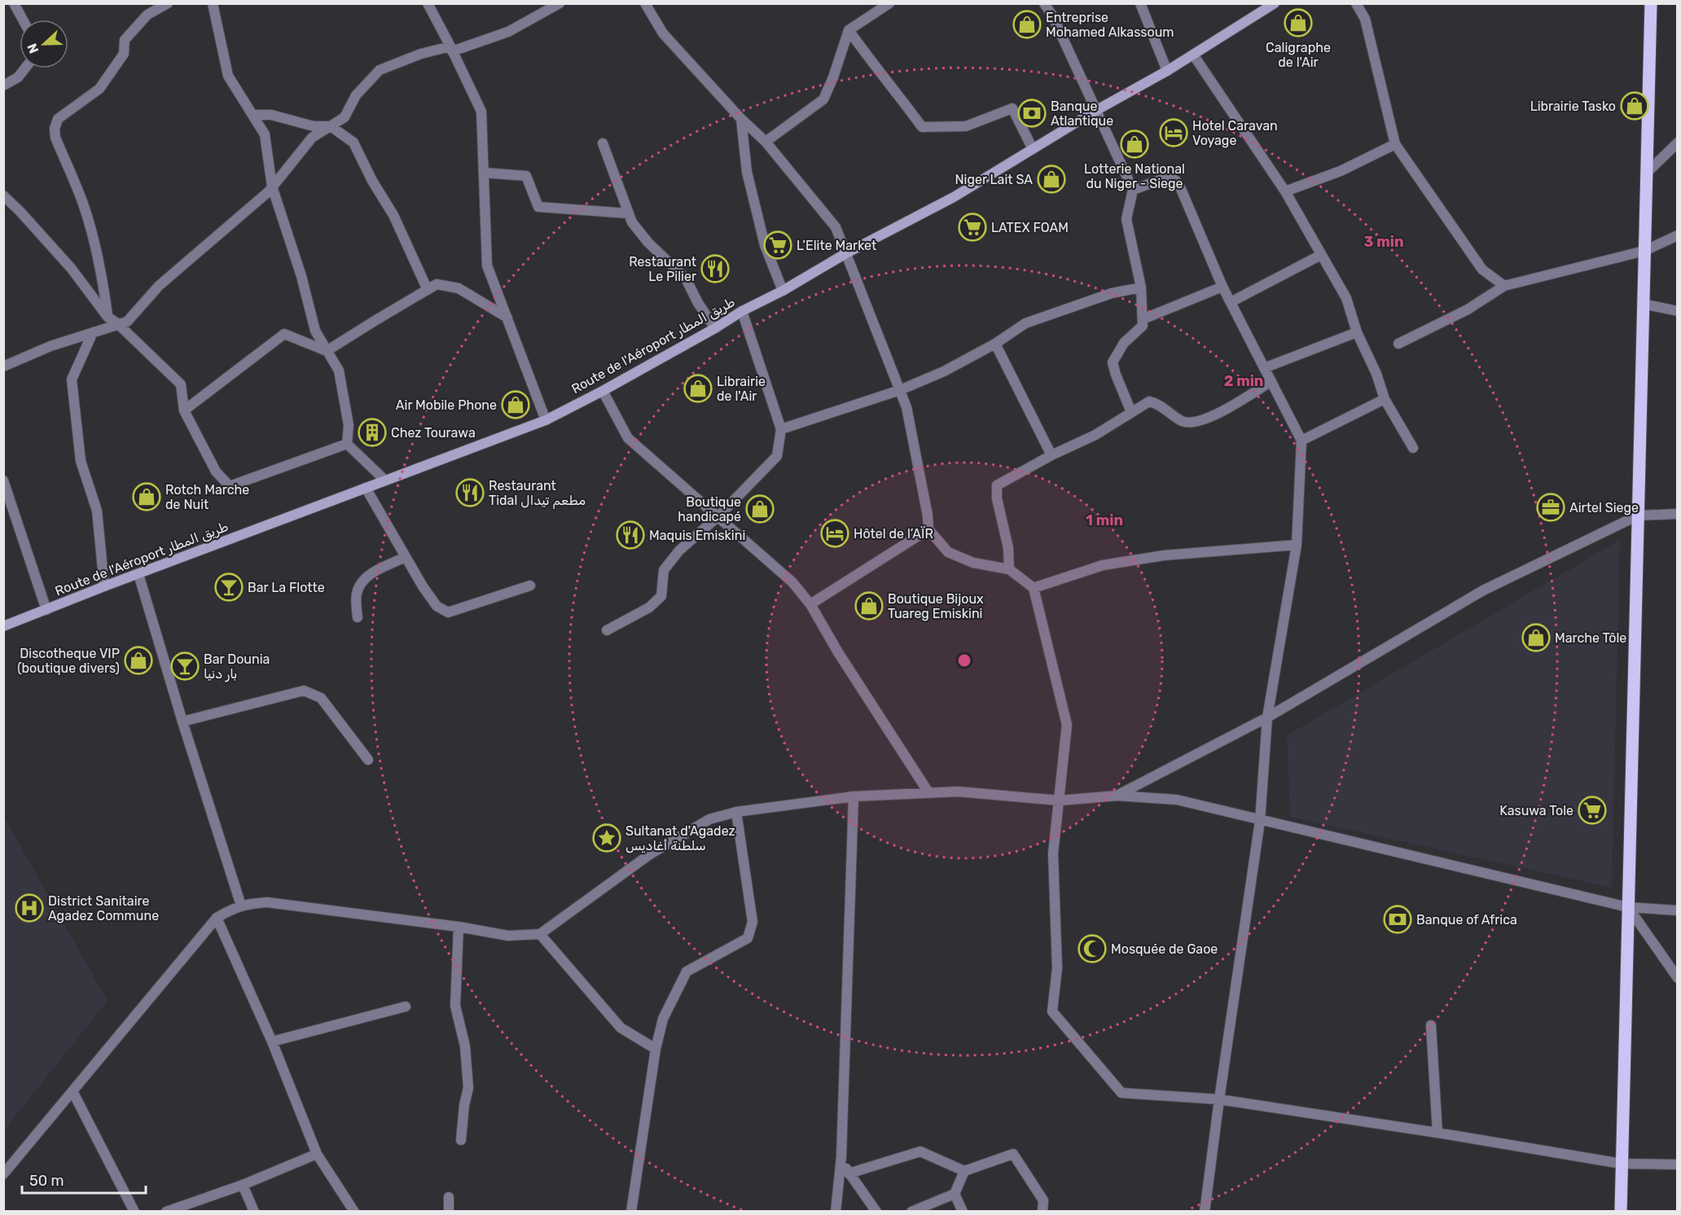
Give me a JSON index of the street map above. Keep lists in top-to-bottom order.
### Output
{
  "streets": {
    "main road": ["Route de l'Aéroport طريق المطار"]
  },
  "places": {
    "shop": [
      "Caligraphe de l'Air",
      "Entreprise Mohamed Alkassoum",
      "Librairie Tasko",
      "Lotterie National du Niger - Siege",
      "Niger Lait SA",
      "Librairie de l'Air",
      "Air Mobile Phone",
      "Rotch Marche de Nuit",
      "Boutique handicapé",
      "Boutique Bijoux Tuareg Emiskini",
      "Marche Tôle",
      "Discotheque VIP (boutique divers)"
    ],
    "bank": ["Banque Atlantique", "Banque of Africa"],
    "hotel": ["Hotel Caravan Voyage", "Hôtel de l’AÏR"],
    "supermarket": ["LATEX FOAM", "L’Elite Market", "Kasuwa Tole"],
    "restaurant": ["Restaurant Le Pilier", "Restaurant Tidal مطعم تيدال", "Maquis Emiskini"],
    "building": ["Chez Tourawa"],
    "office": ["Airtel Siege"],
    "bar": ["Bar La Flotte", "Bar Dounia بار دنيا"],
    "place": ["Sultanat d'Agadez سلطنة أغاديس"],
    "hospital": ["District Sanitaire Agadez Commune"],
    "mosque": ["Mosquée de Gaoe"]
  },
  "scale_bar": "50 m",
  "north": "left",
  "rings": ["3 min", "2 min", "1 min"]
}
